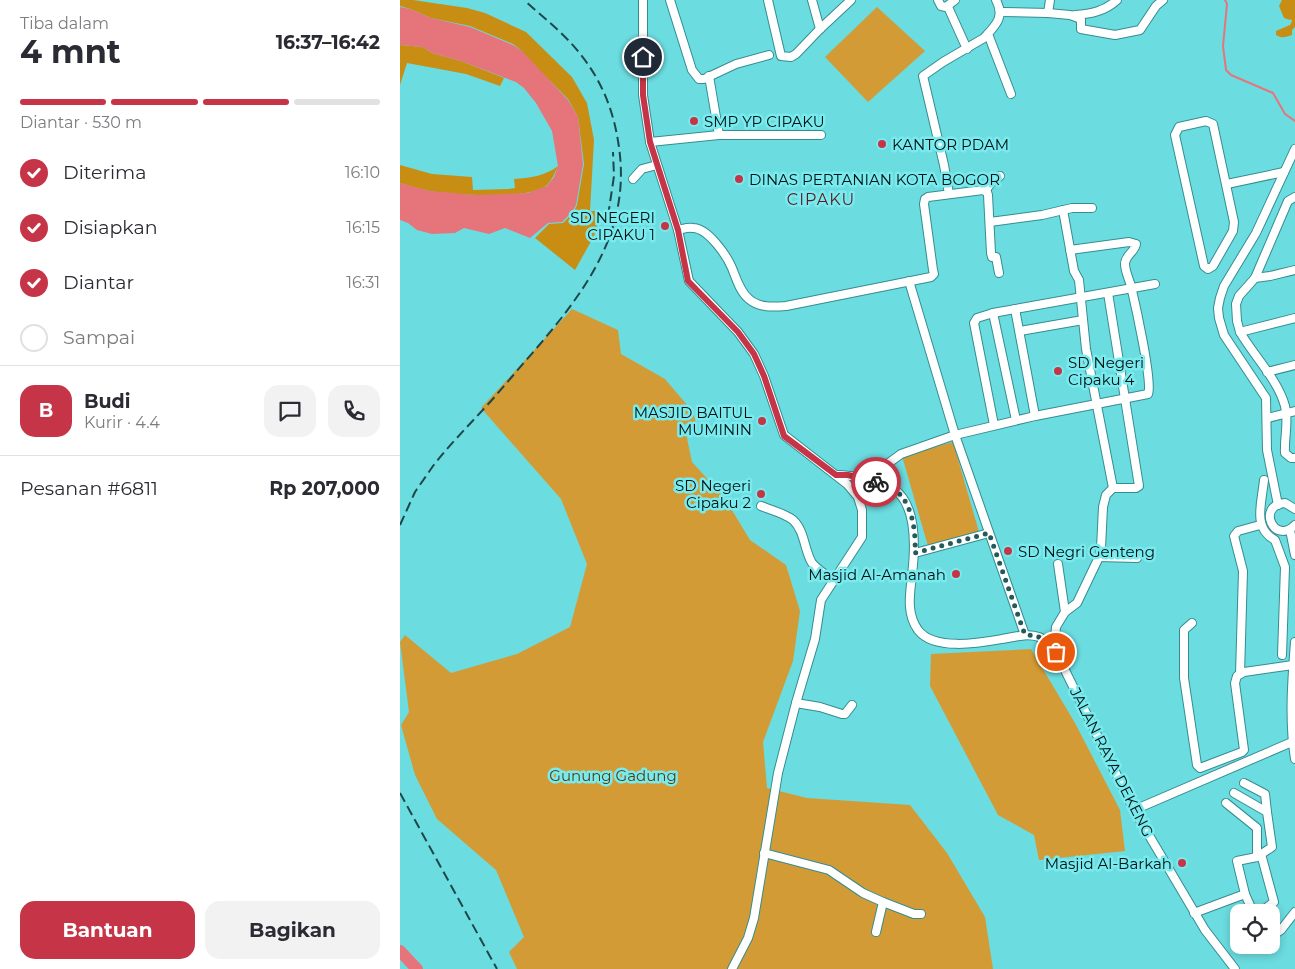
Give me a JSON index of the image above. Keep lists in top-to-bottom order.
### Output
{
  "streets": {
    "street": ["JALAN RAYA DEKENG"]
  },
  "districts": ["CIPAKU"],
  "parks": ["Gunung Gadung"],
  "places": [
    "SMP YP CIPAKU",
    "KANTOR PDAM",
    "DINAS PERTANIAN KOTA BOGOR",
    "SD NEGERI CIPAKU 1",
    "SD Negeri Cipaku 4",
    "MASJID BAITUL MUMININ",
    "SD Negeri Cipaku 2",
    "SD Negri Genteng",
    "Masjid Al-Amanah",
    "Masjid Al-Barkah"
  ],
  "page": {
    "heading": ["4 mnt", "Tiba dalam", "16:37–16:42"],
    "panel": [
      "Budi",
      "Kurir · 4.4",
      "Pesanan #6811",
      "Rp 207,000"
    ],
    "bar": "Diantar · 530 m",
    "list": [
      ["Diterima", "16:10"],
      ["Disiapkan", "16:15"],
      ["Diantar", "16:31"],
      "Sampai"
    ],
    "round": "B",
    "buttons": ["Bantuan", "Bagikan"]
  }
}
